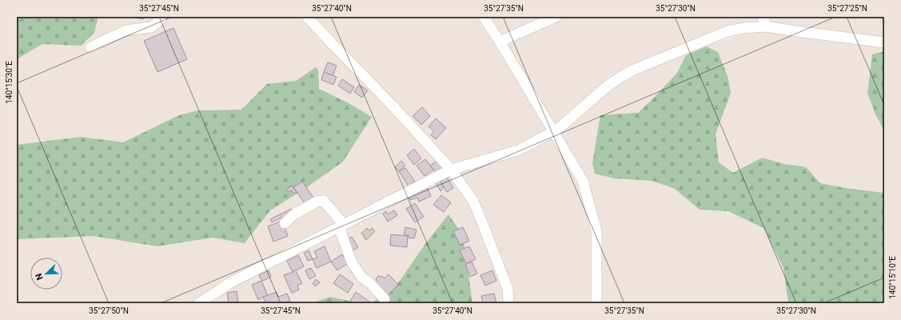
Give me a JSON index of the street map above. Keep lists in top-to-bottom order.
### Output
{
  "north": "bottom left",
  "coordinates": [
    "35°27'45\"N",
    "35°27'40\"N",
    "35°27'35\"N",
    "35°27'30\"N",
    "35°27'25\"N",
    "140°15'30\"E",
    "140°15'10\"E",
    "35°27'50\"N"
  ]
}
